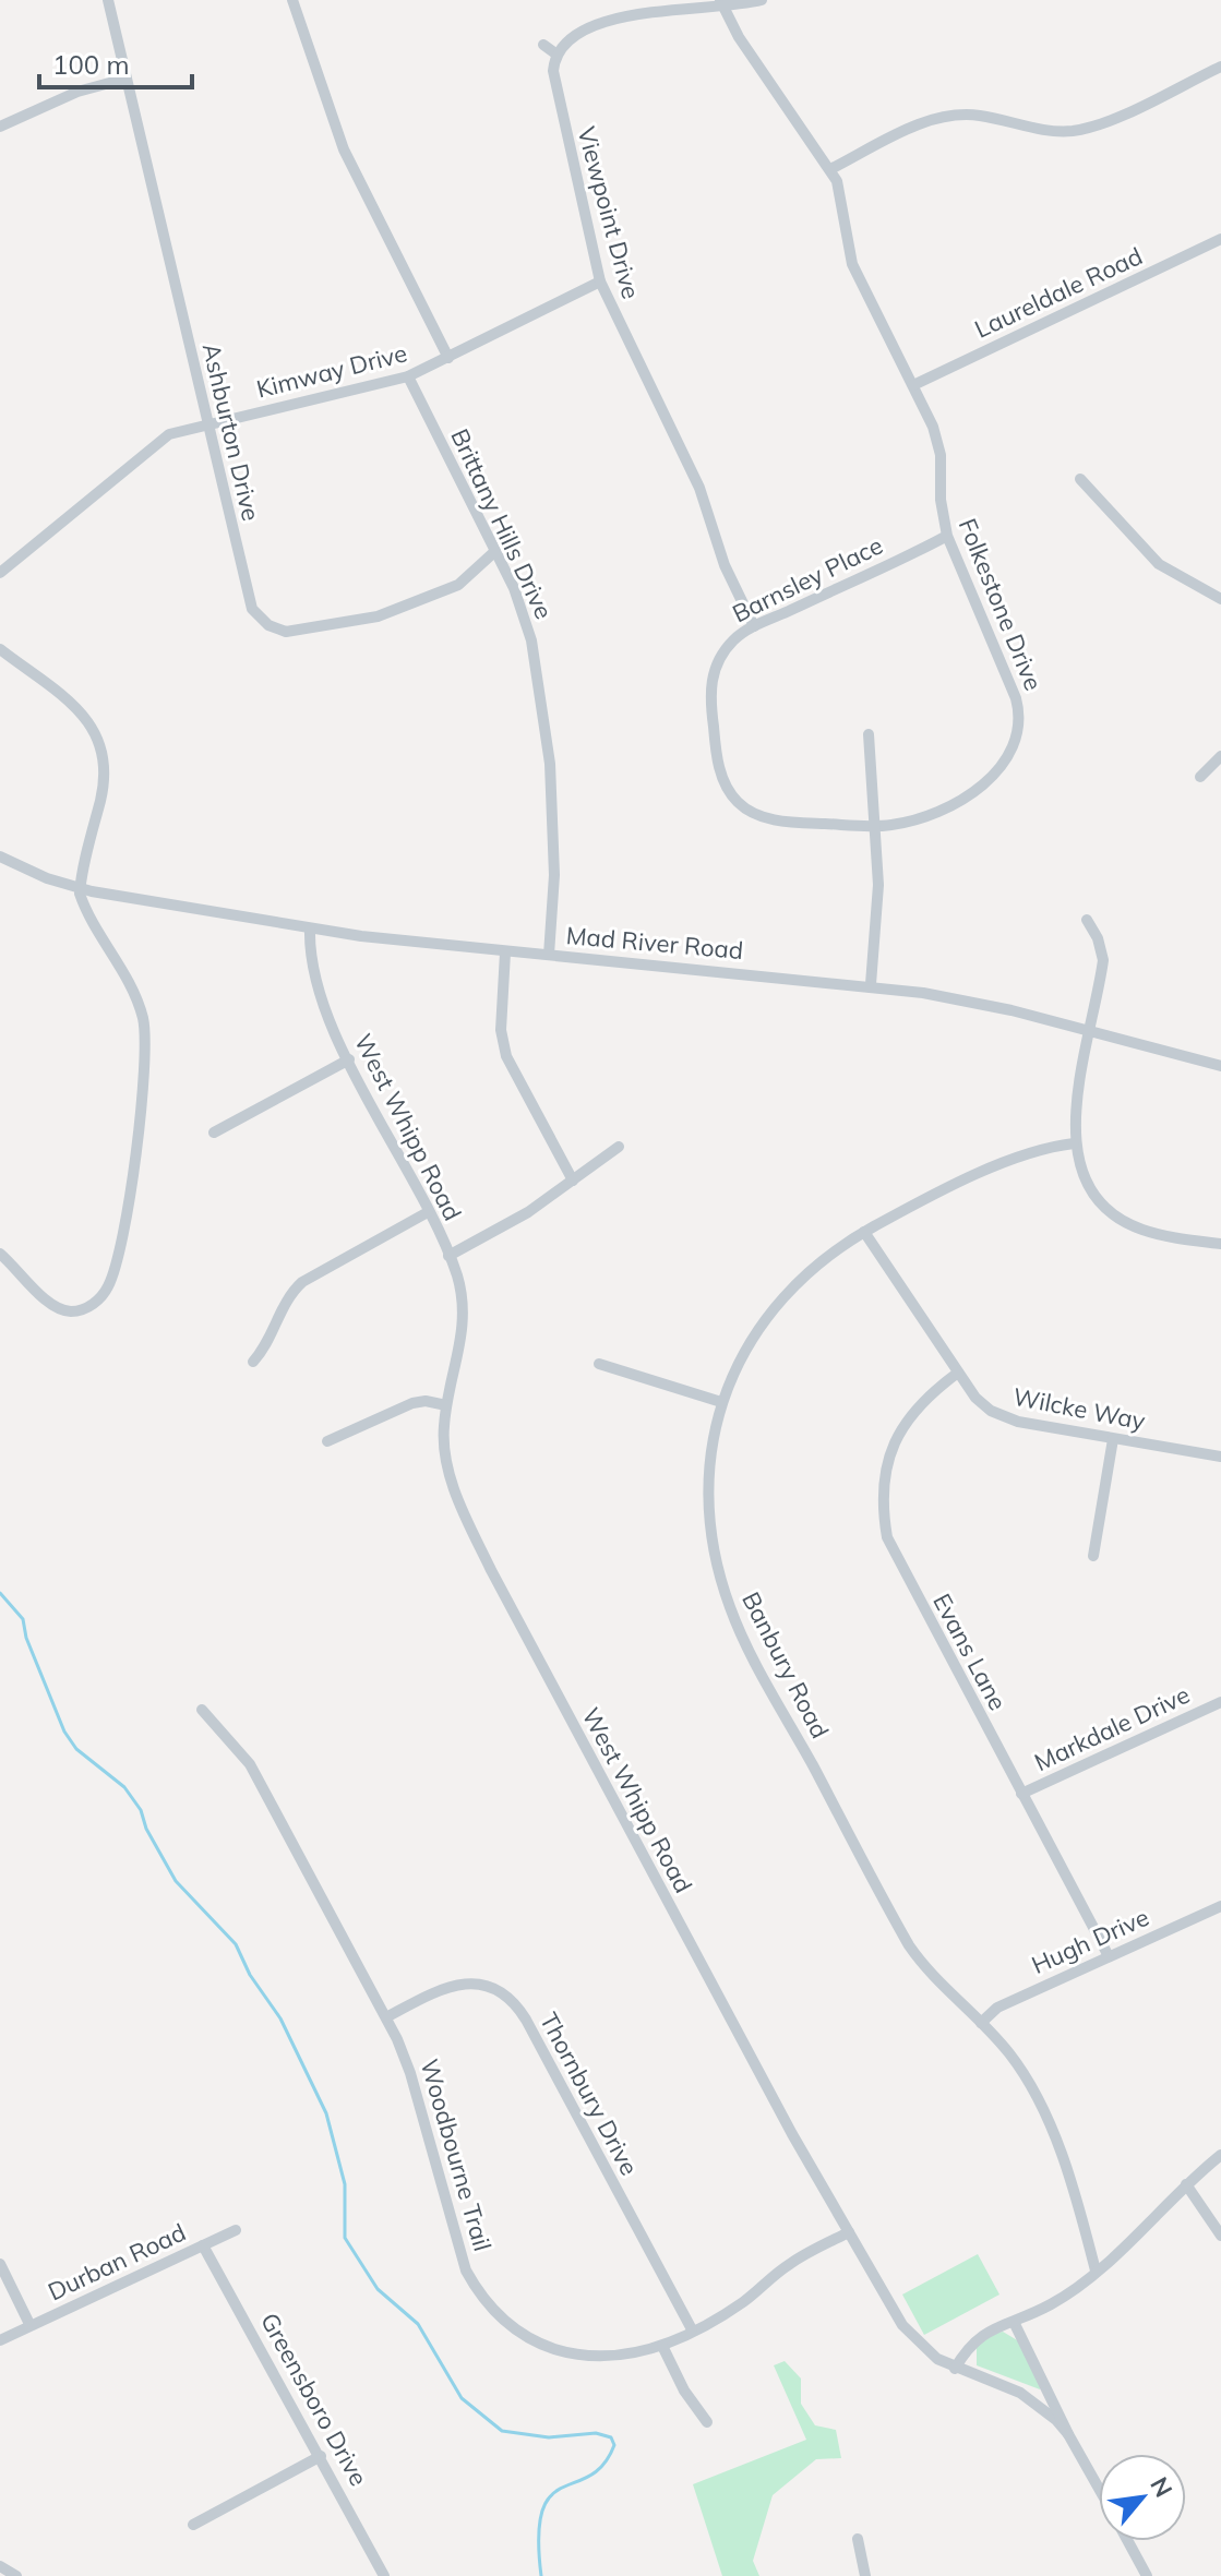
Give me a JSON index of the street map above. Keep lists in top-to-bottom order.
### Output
{
  "streets": {
    "street": [
      "Viewpoint Drive",
      "Laureldale Road",
      "Kimway Drive",
      "Ashburton Drive",
      "Brittany Hills Drive",
      "Barnsley Place",
      "Folkestone Drive",
      "Mad River Road",
      "West Whipp Road",
      "Wilcke Way",
      "Evans Lane",
      "Banbury Road",
      "Markdale Drive",
      "Hugh Drive",
      "Thornbury Drive",
      "Woodbourne Trail",
      "Durban Road",
      "Greensboro Drive"
    ]
  },
  "crossings": [
    ["Viewpoint Drive", "Kimway Drive"],
    ["Viewpoint Drive", "Barnsley Place"],
    ["Viewpoint Drive", "Folkestone Drive"],
    ["Laureldale Road", "Folkestone Drive"],
    ["Kimway Drive", "Ashburton Drive"],
    ["Kimway Drive", "Brittany Hills Drive"],
    ["Ashburton Drive", "Brittany Hills Drive"],
    ["Brittany Hills Drive", "Mad River Road"],
    ["Barnsley Place", "Folkestone Drive"],
    ["Mad River Road", "West Whipp Road"],
    ["West Whipp Road", "Woodbourne Trail"],
    ["Wilcke Way", "Evans Lane"],
    ["Wilcke Way", "Banbury Road"],
    ["Evans Lane", "Markdale Drive"],
    ["Evans Lane", "Hugh Drive"],
    ["Banbury Road", "Hugh Drive"],
    ["Thornbury Drive", "Woodbourne Trail"],
    ["Durban Road", "Greensboro Drive"]
  ],
  "scale_bar": "100 m",
  "north": "top right"
}
